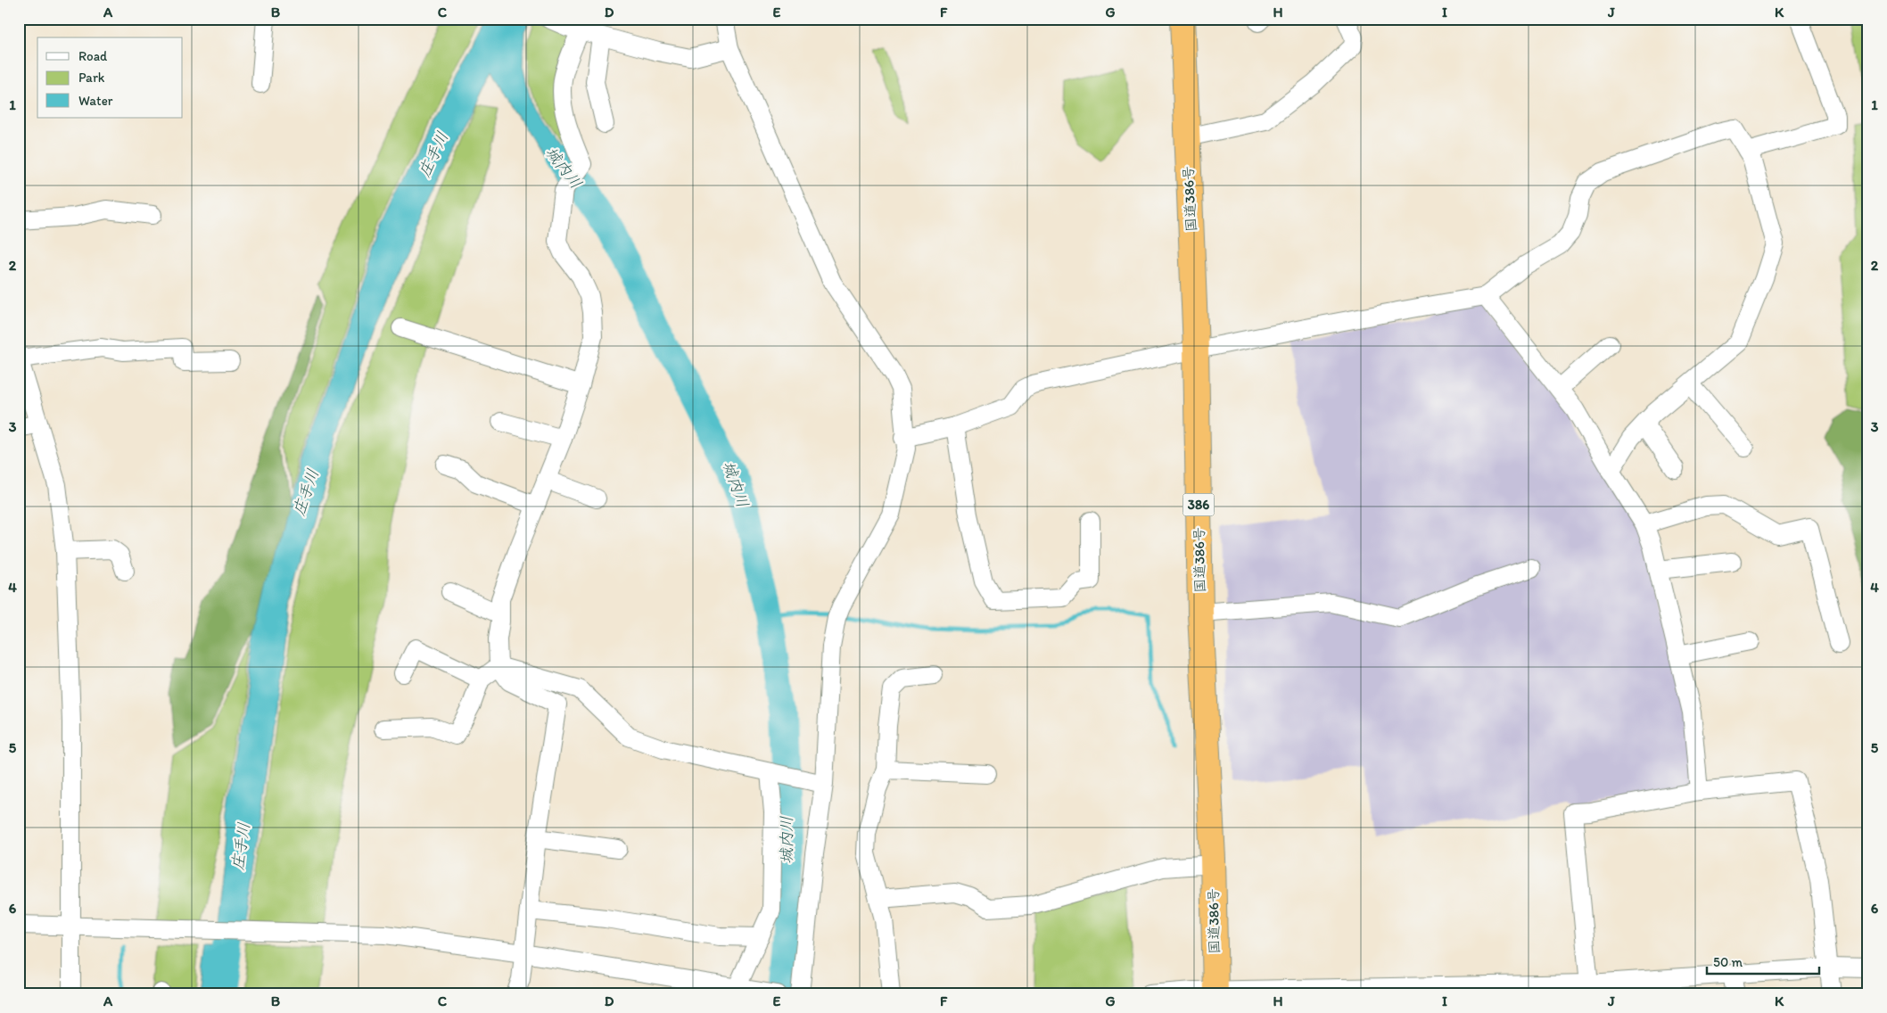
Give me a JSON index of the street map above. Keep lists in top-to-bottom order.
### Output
{
  "streets": {
    "highway": ["国道386号", "386"]
  },
  "water": ["庄手川", "城内川"],
  "legend": ["Road", "Park", "Water"],
  "scale_bar": "50 m",
  "grid": {
    "columns": [
      "A",
      "B",
      "C",
      "D",
      "E",
      "F",
      "G",
      "H",
      "I",
      "J",
      "K"
    ],
    "rows": [
      "1",
      "2",
      "3",
      "4",
      "5",
      "6"
    ]
  }
}
